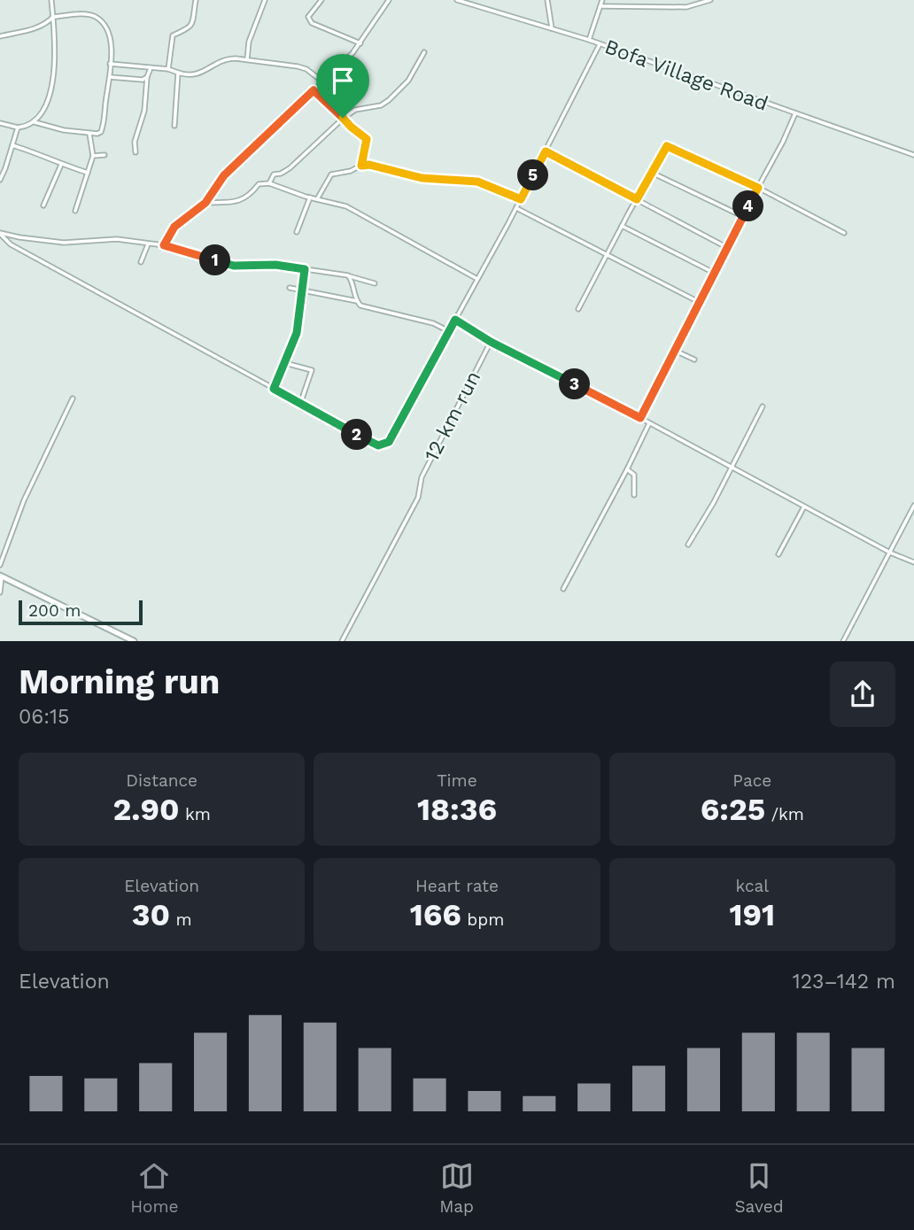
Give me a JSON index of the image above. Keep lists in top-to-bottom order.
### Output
{
  "streets": {
    "street": ["Bofa Village Road", "12 km run"]
  },
  "scale_bar": "200 m",
  "page": {
    "pins": [
      "5",
      "4",
      "1",
      "3",
      "2"
    ],
    "scale": "200 m",
    "heading": ["Morning run", "06:15"],
    "stats": [
      ["Distance", "2.90 km"],
      ["Time", "18:36"],
      ["Pace", "6:25 /km"],
      ["Elevation", "30 m"],
      ["Heart rate", "166 bpm"],
      ["kcal", "191"]
    ],
    "chart": ["Elevation", "123–142 m"],
    "tabs": ["Home", "Map", "Saved"]
  }
}
